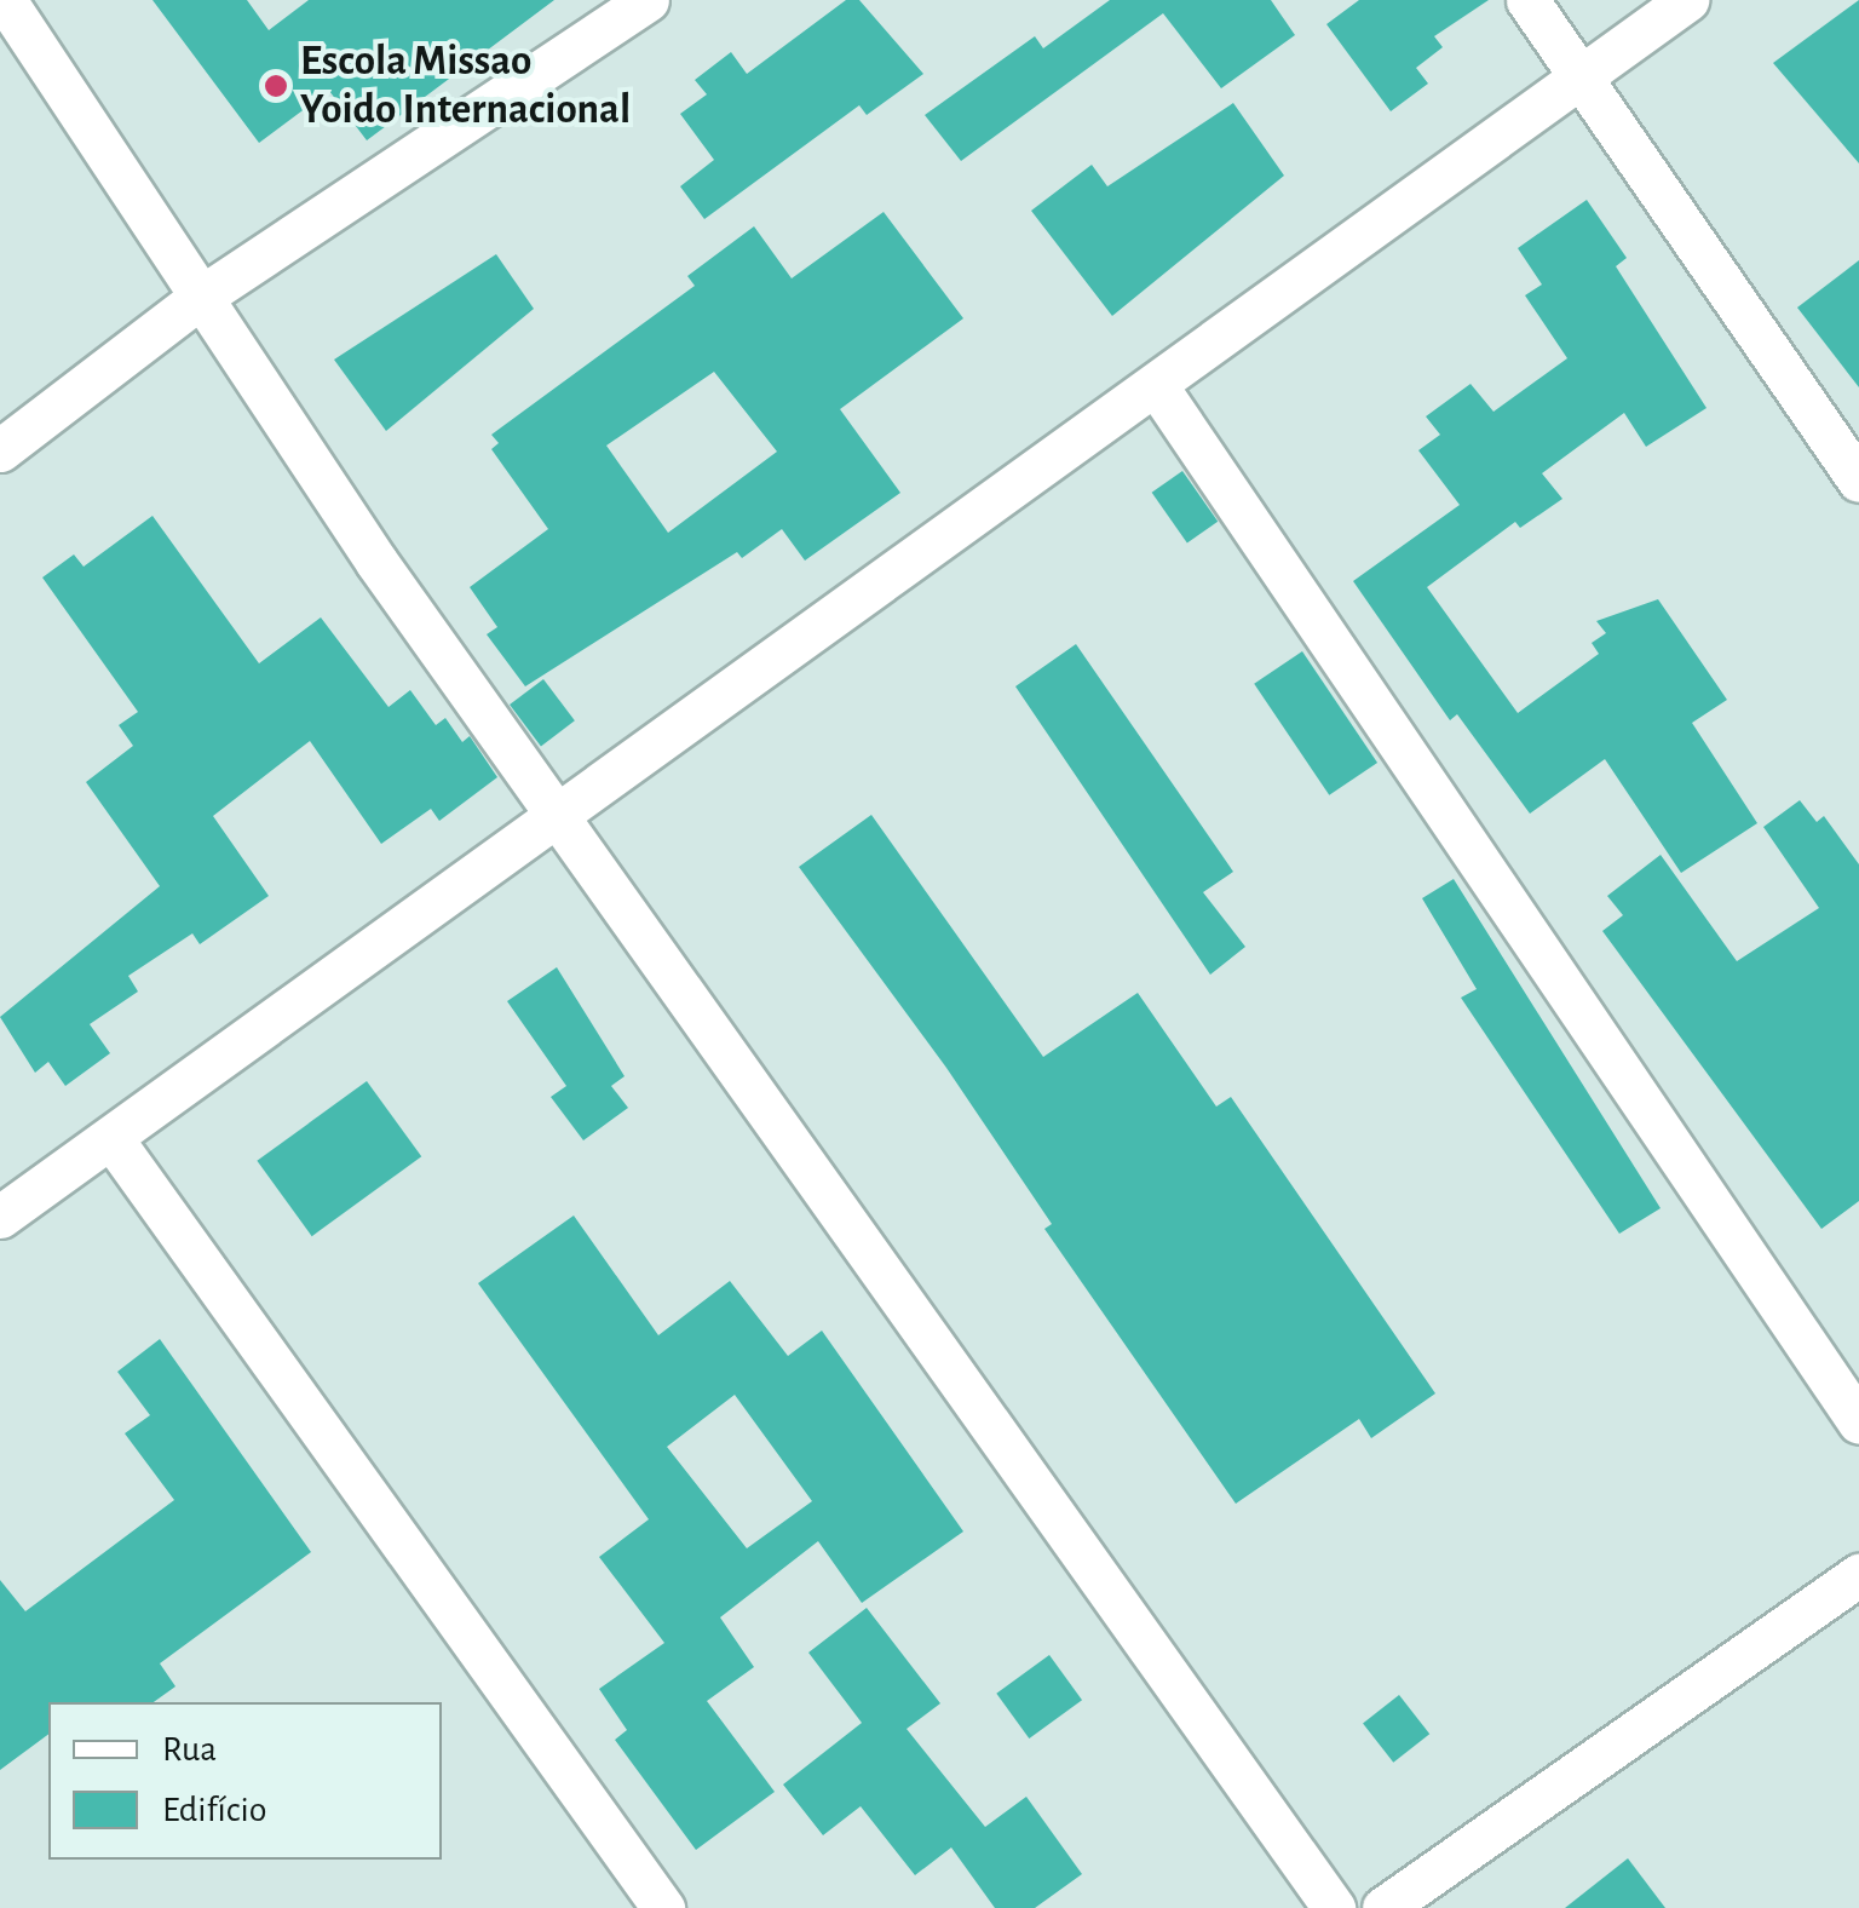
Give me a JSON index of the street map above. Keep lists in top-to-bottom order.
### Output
{
  "places": ["Escola Missao Yoido Internacional"],
  "legend": ["Rua", "Edifício"]
}
